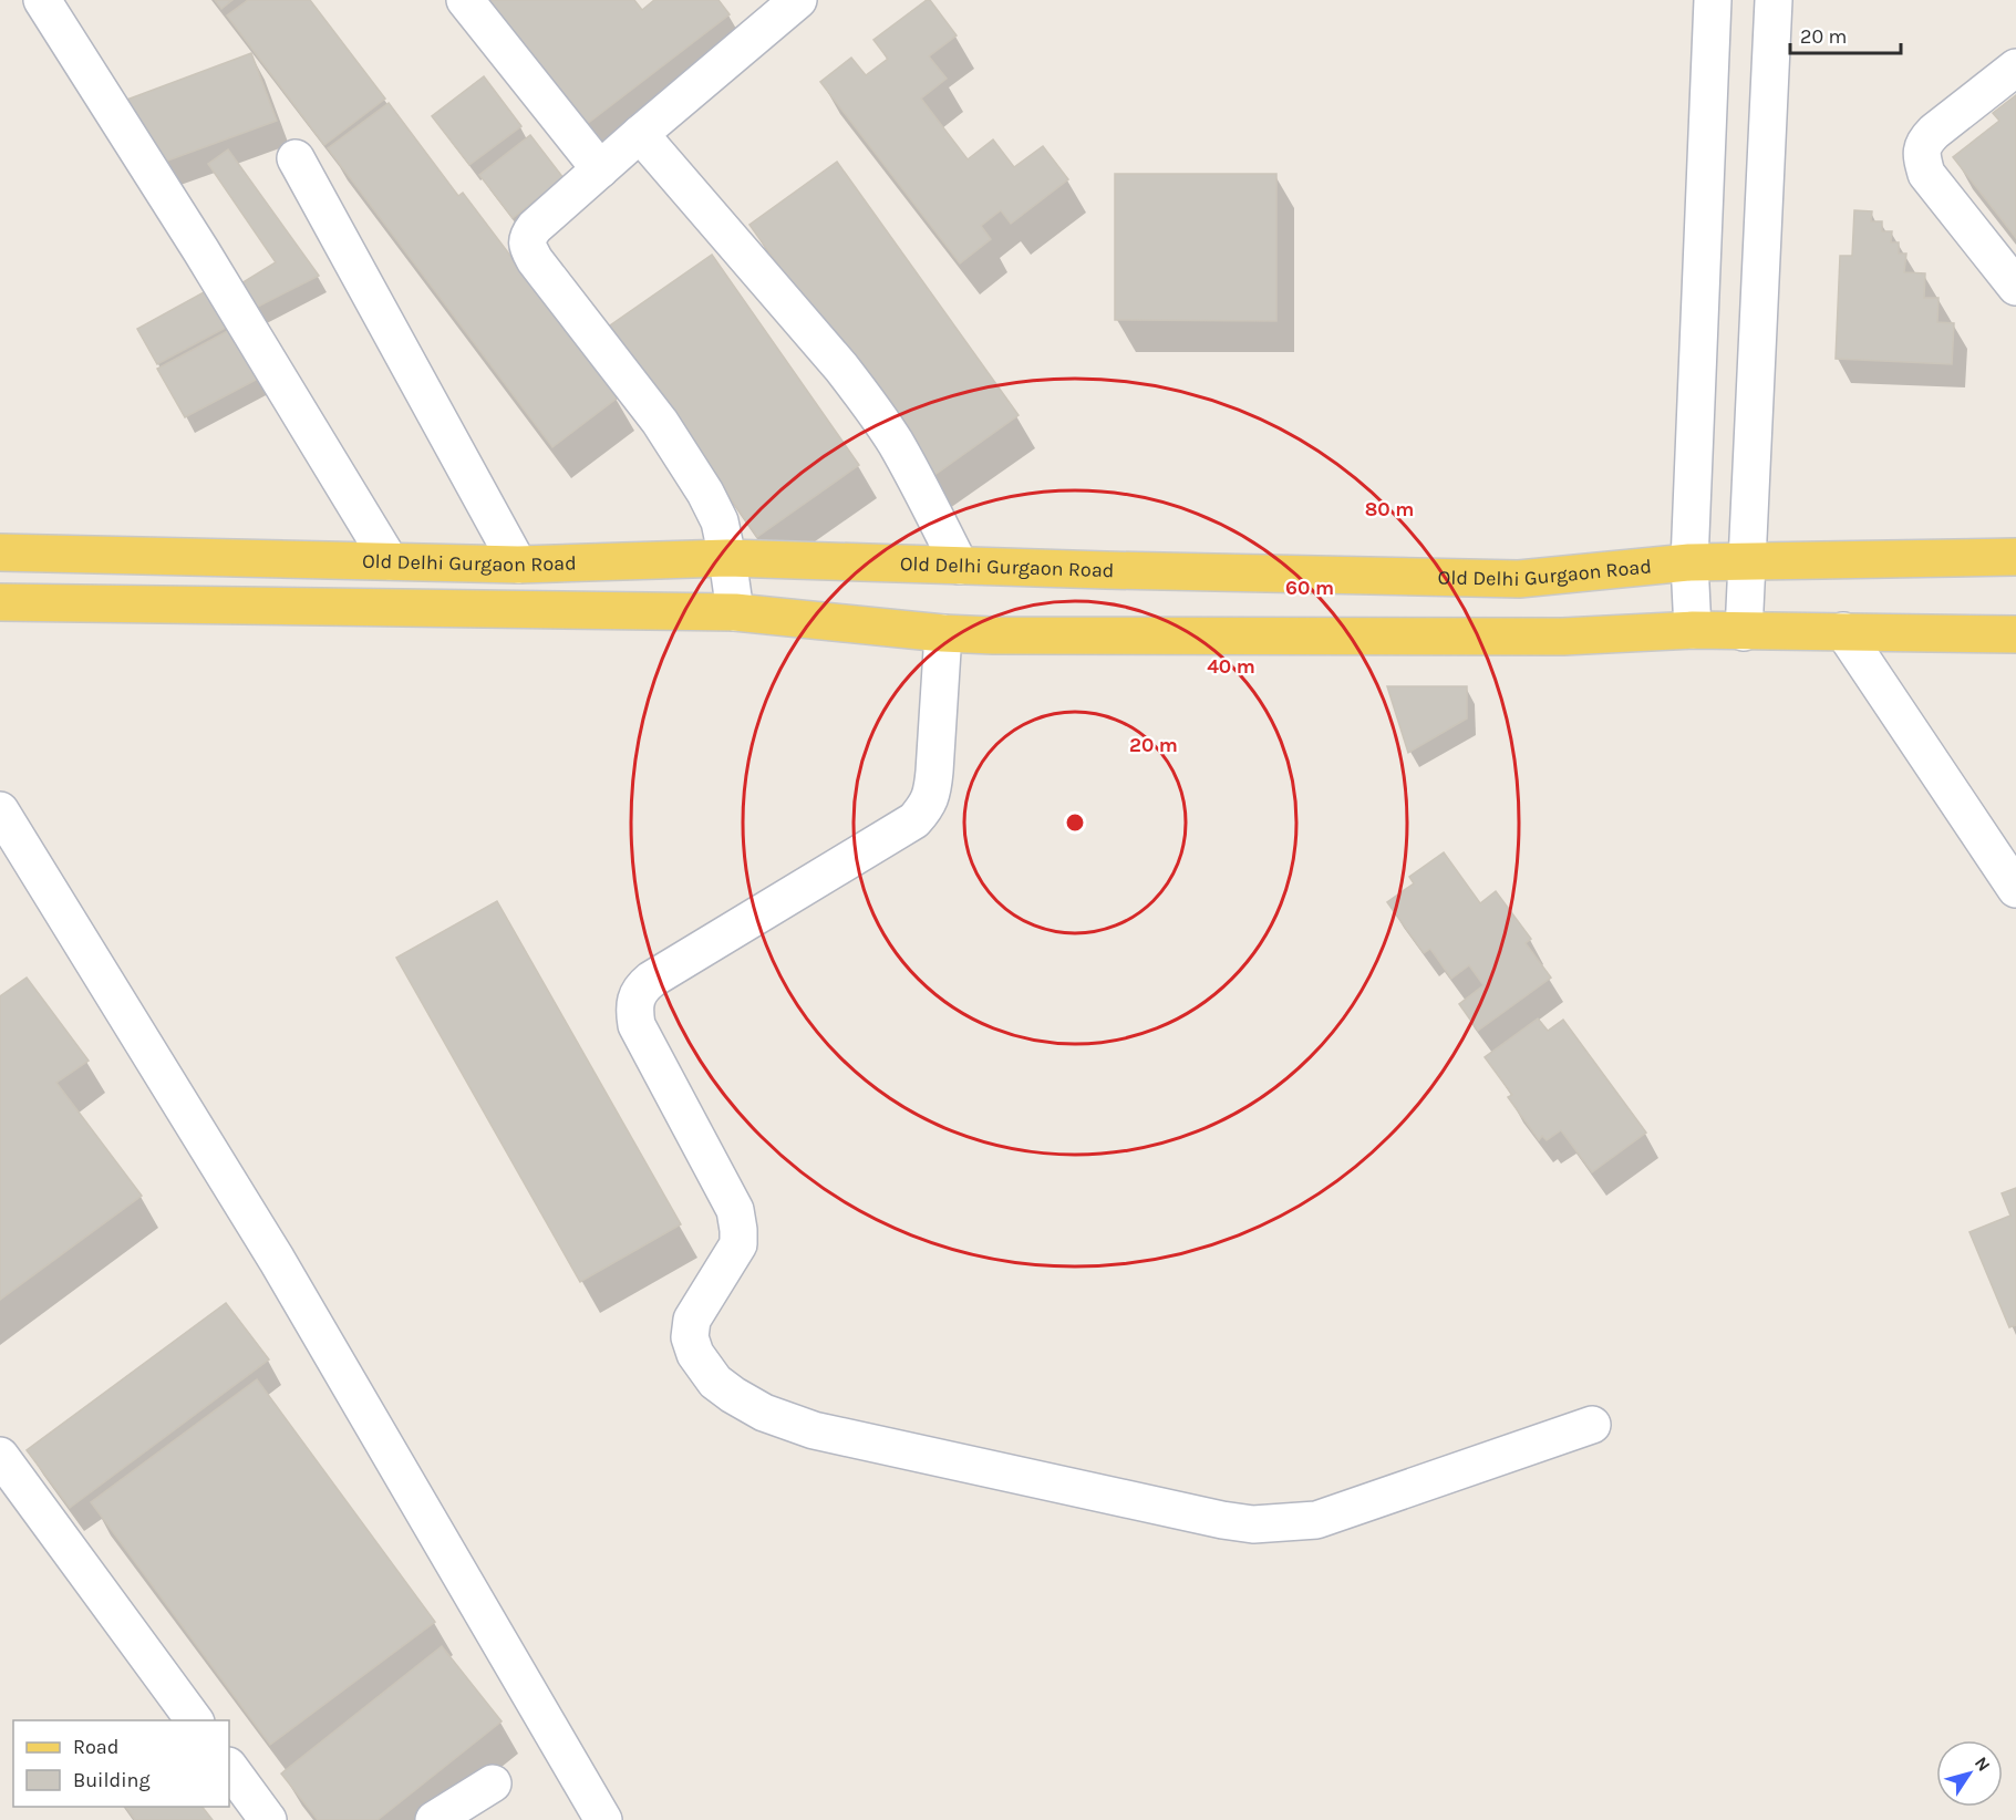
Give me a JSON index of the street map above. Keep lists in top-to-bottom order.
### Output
{
  "streets": {
    "main road": ["Old Delhi Gurgaon Road"]
  },
  "legend": ["Road", "Building"],
  "scale_bar": "20 m",
  "north": "top right",
  "rings": [
    "80 m",
    "60 m",
    "40 m",
    "20 m"
  ]
}
